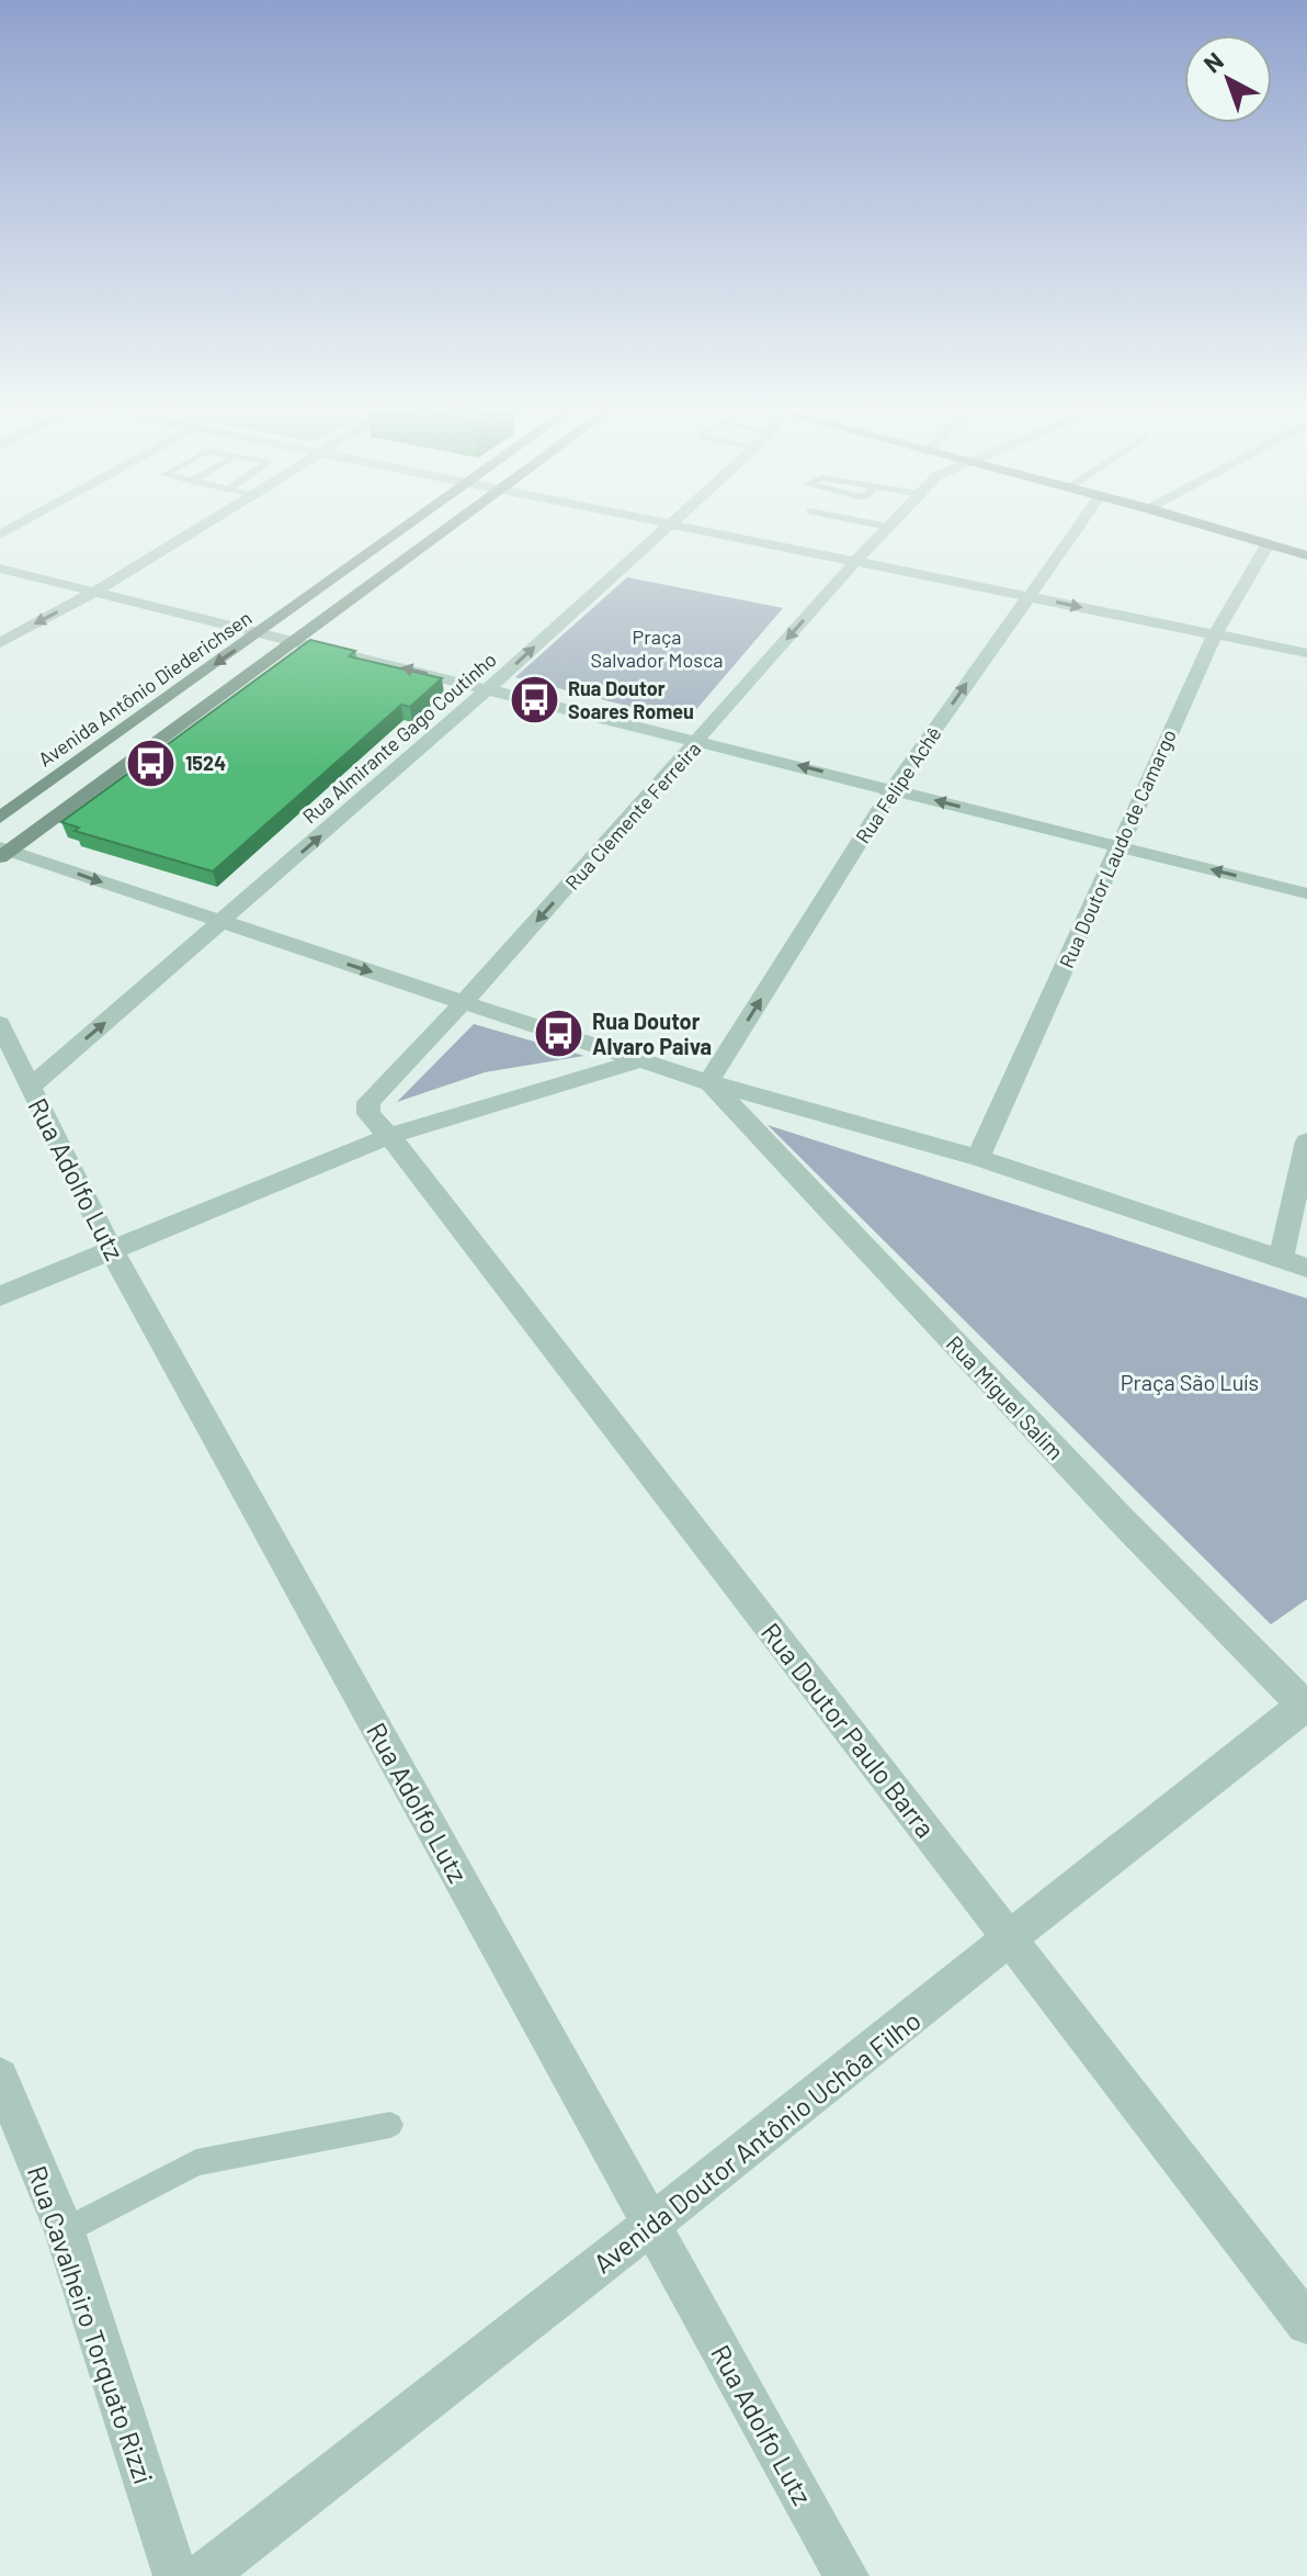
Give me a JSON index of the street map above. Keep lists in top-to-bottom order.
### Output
{
  "streets": {
    "main road": ["Avenida Antônio Diederichsen"],
    "street": [
      "Rua Almirante Gago Coutinho",
      "Rua Felipe Achê",
      "Rua Clemente Ferreira",
      "Rua Doutor Laudo de Camargo",
      "Rua Adolfo Lutz",
      "Rua Miguel Salim",
      "Rua Doutor Paulo Barra",
      "Avenida Doutor Antônio Uchôa Filho",
      "Rua Cavalheiro Torquato Rizzi"
    ]
  },
  "crossings": [
    ["Rua Almirante Gago Coutinho", "Rua Adolfo Lutz"],
    ["Rua Felipe Achê", "Rua Miguel Salim"],
    ["Rua Clemente Ferreira", "Rua Doutor Paulo Barra"],
    ["Rua Adolfo Lutz", "Avenida Doutor Antônio Uchôa Filho"],
    ["Rua Miguel Salim", "Avenida Doutor Antônio Uchôa Filho"],
    ["Rua Doutor Paulo Barra", "Avenida Doutor Antônio Uchôa Filho"]
  ],
  "one_way": ["Rua Almirante Gago Coutinho", "Rua Felipe Achê", "Rua Clemente Ferreira"],
  "parks": ["Praça Salvador Mosca", "Praça São Luís"],
  "places": {
    "bus stop": ["Rua Doutor Soares Romeu", "1524", "Rua Doutor Alvaro Paiva"]
  },
  "north": "top left"
}
